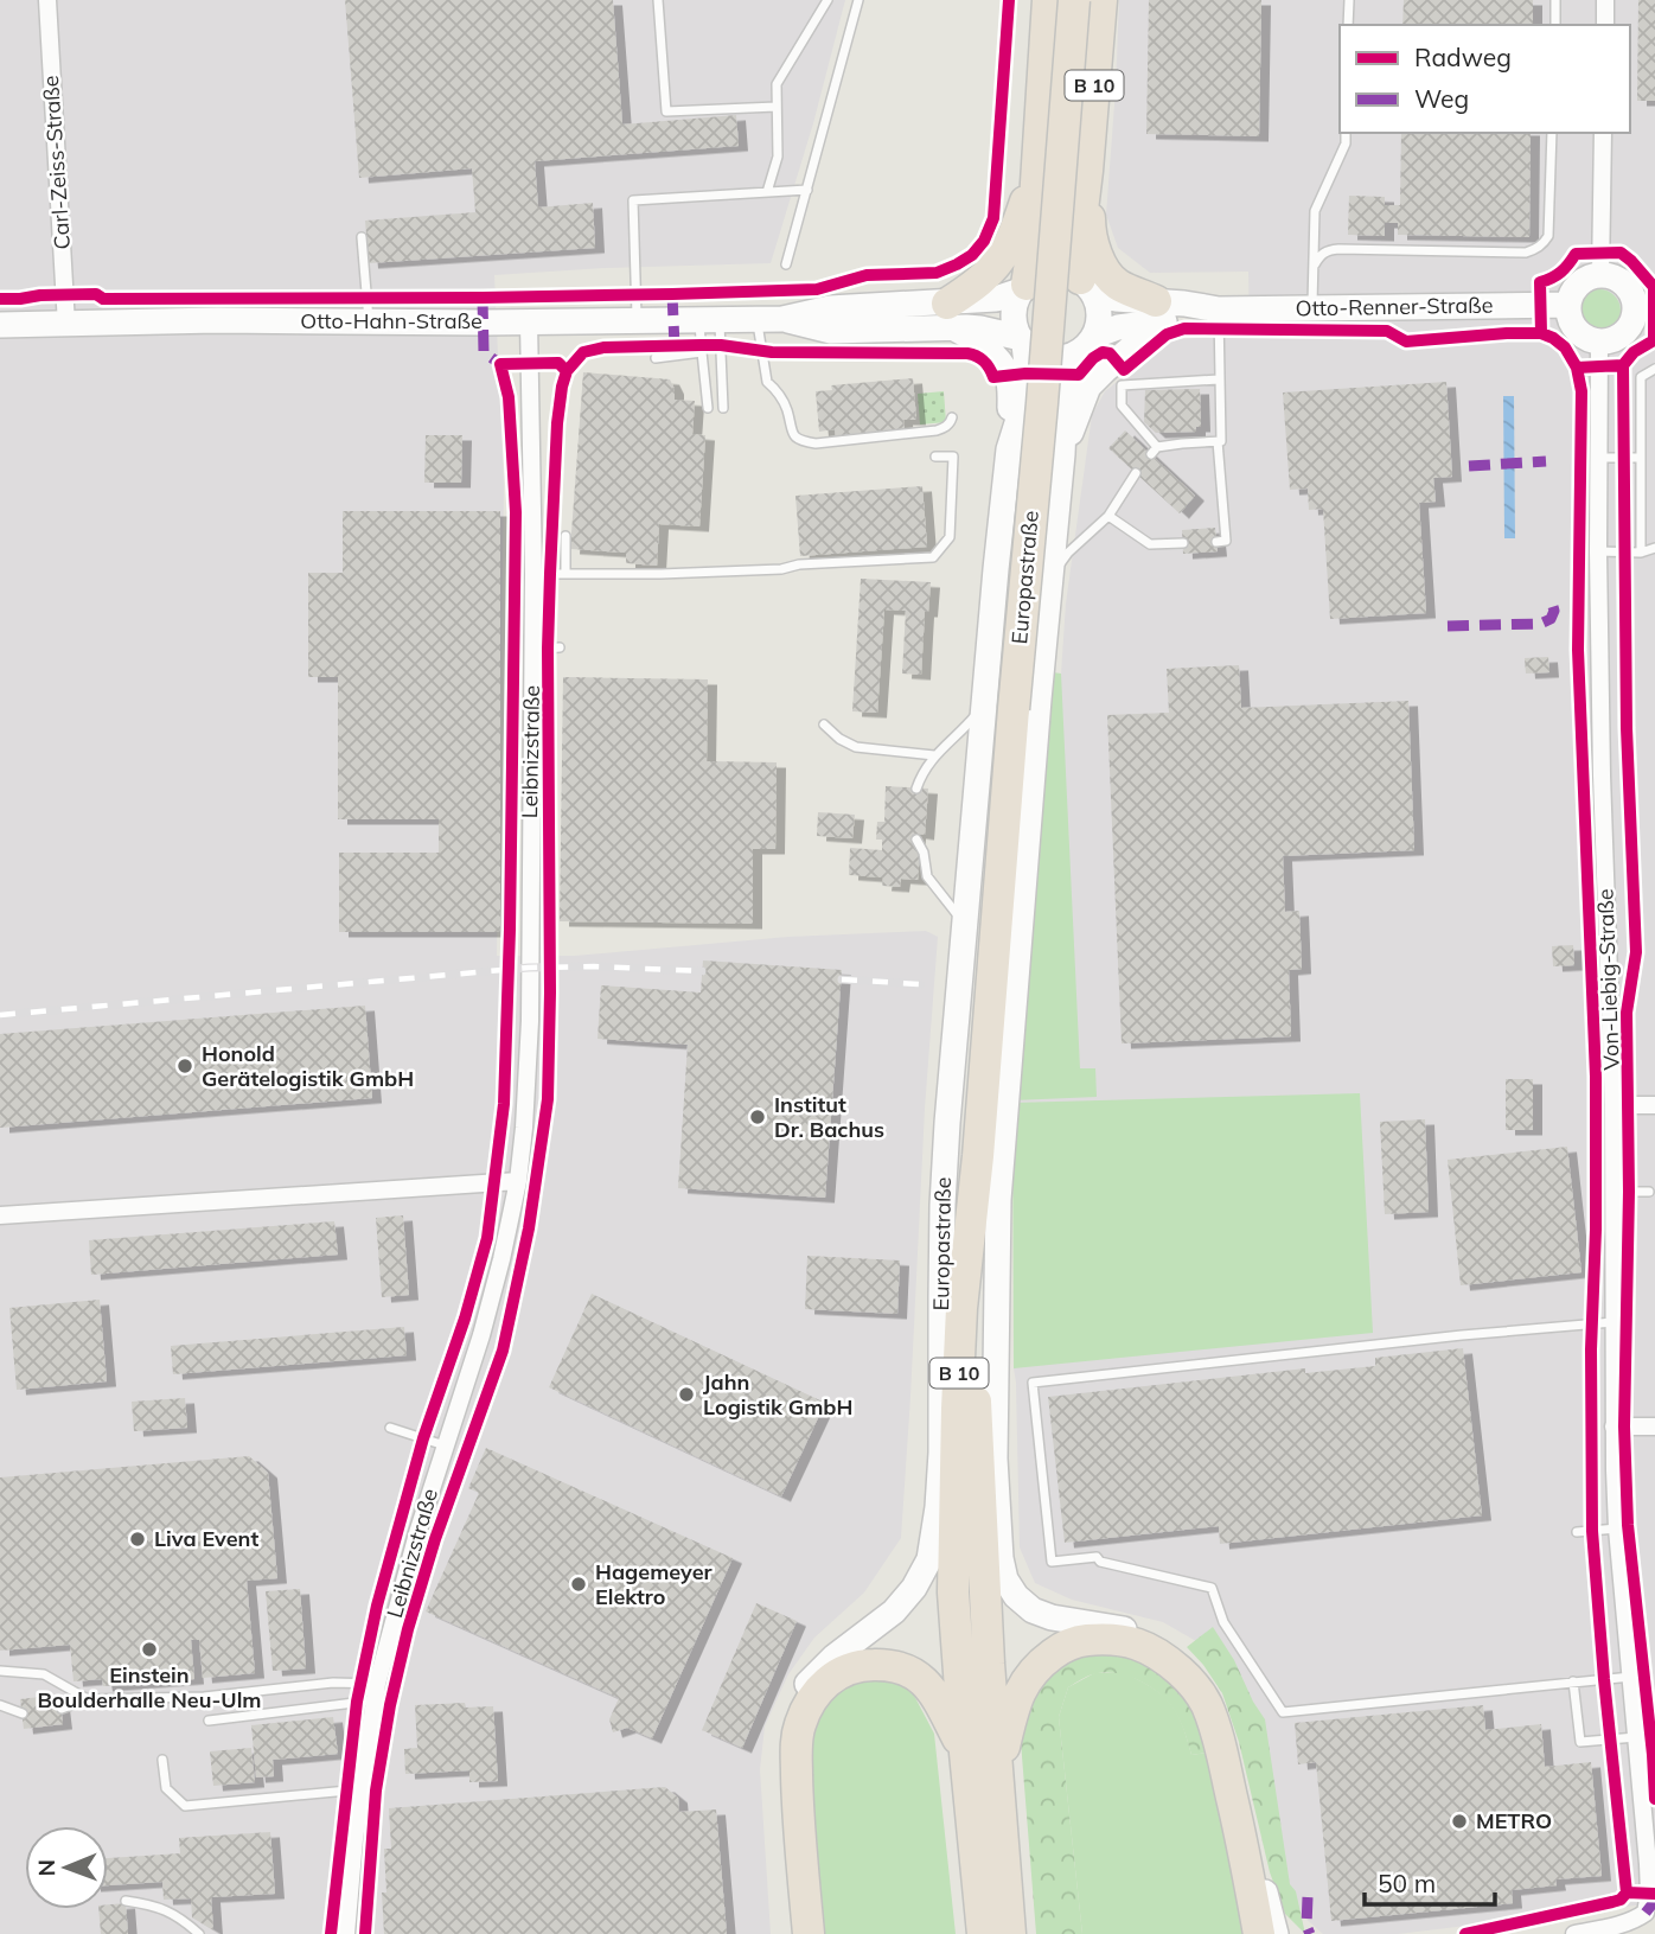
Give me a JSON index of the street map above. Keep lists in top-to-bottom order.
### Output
{
  "streets": {
    "highway": ["B 10", "Europastraße"],
    "street": [
      "Carl-Zeiss-Straße",
      "Otto-Renner-Straße",
      "Otto-Hahn-Straße",
      "Leibnizstraße",
      "Von-Liebig-Straße"
    ]
  },
  "crossings": [
    ["B 10", "Otto-Renner-Straße"],
    ["B 10", "Otto-Hahn-Straße"],
    ["B 10", "Europastraße"],
    ["Carl-Zeiss-Straße", "Otto-Hahn-Straße"],
    ["Otto-Renner-Straße", "Otto-Hahn-Straße"],
    ["Otto-Renner-Straße", "Europastraße"],
    ["Otto-Renner-Straße", "Von-Liebig-Straße"],
    ["Otto-Hahn-Straße", "Europastraße"],
    ["Otto-Hahn-Straße", "Leibnizstraße"]
  ],
  "places": [
    "Honold Gerätelogistik GmbH",
    "Institut Dr. Bachus",
    "Jahn Logistik GmbH",
    "Liva Event",
    "Hagemeyer Elektro",
    "Einstein Boulderhalle Neu-Ulm",
    "METRO"
  ],
  "legend": ["Radweg", "Weg"],
  "scale_bar": "50 m",
  "north": "left"
}
